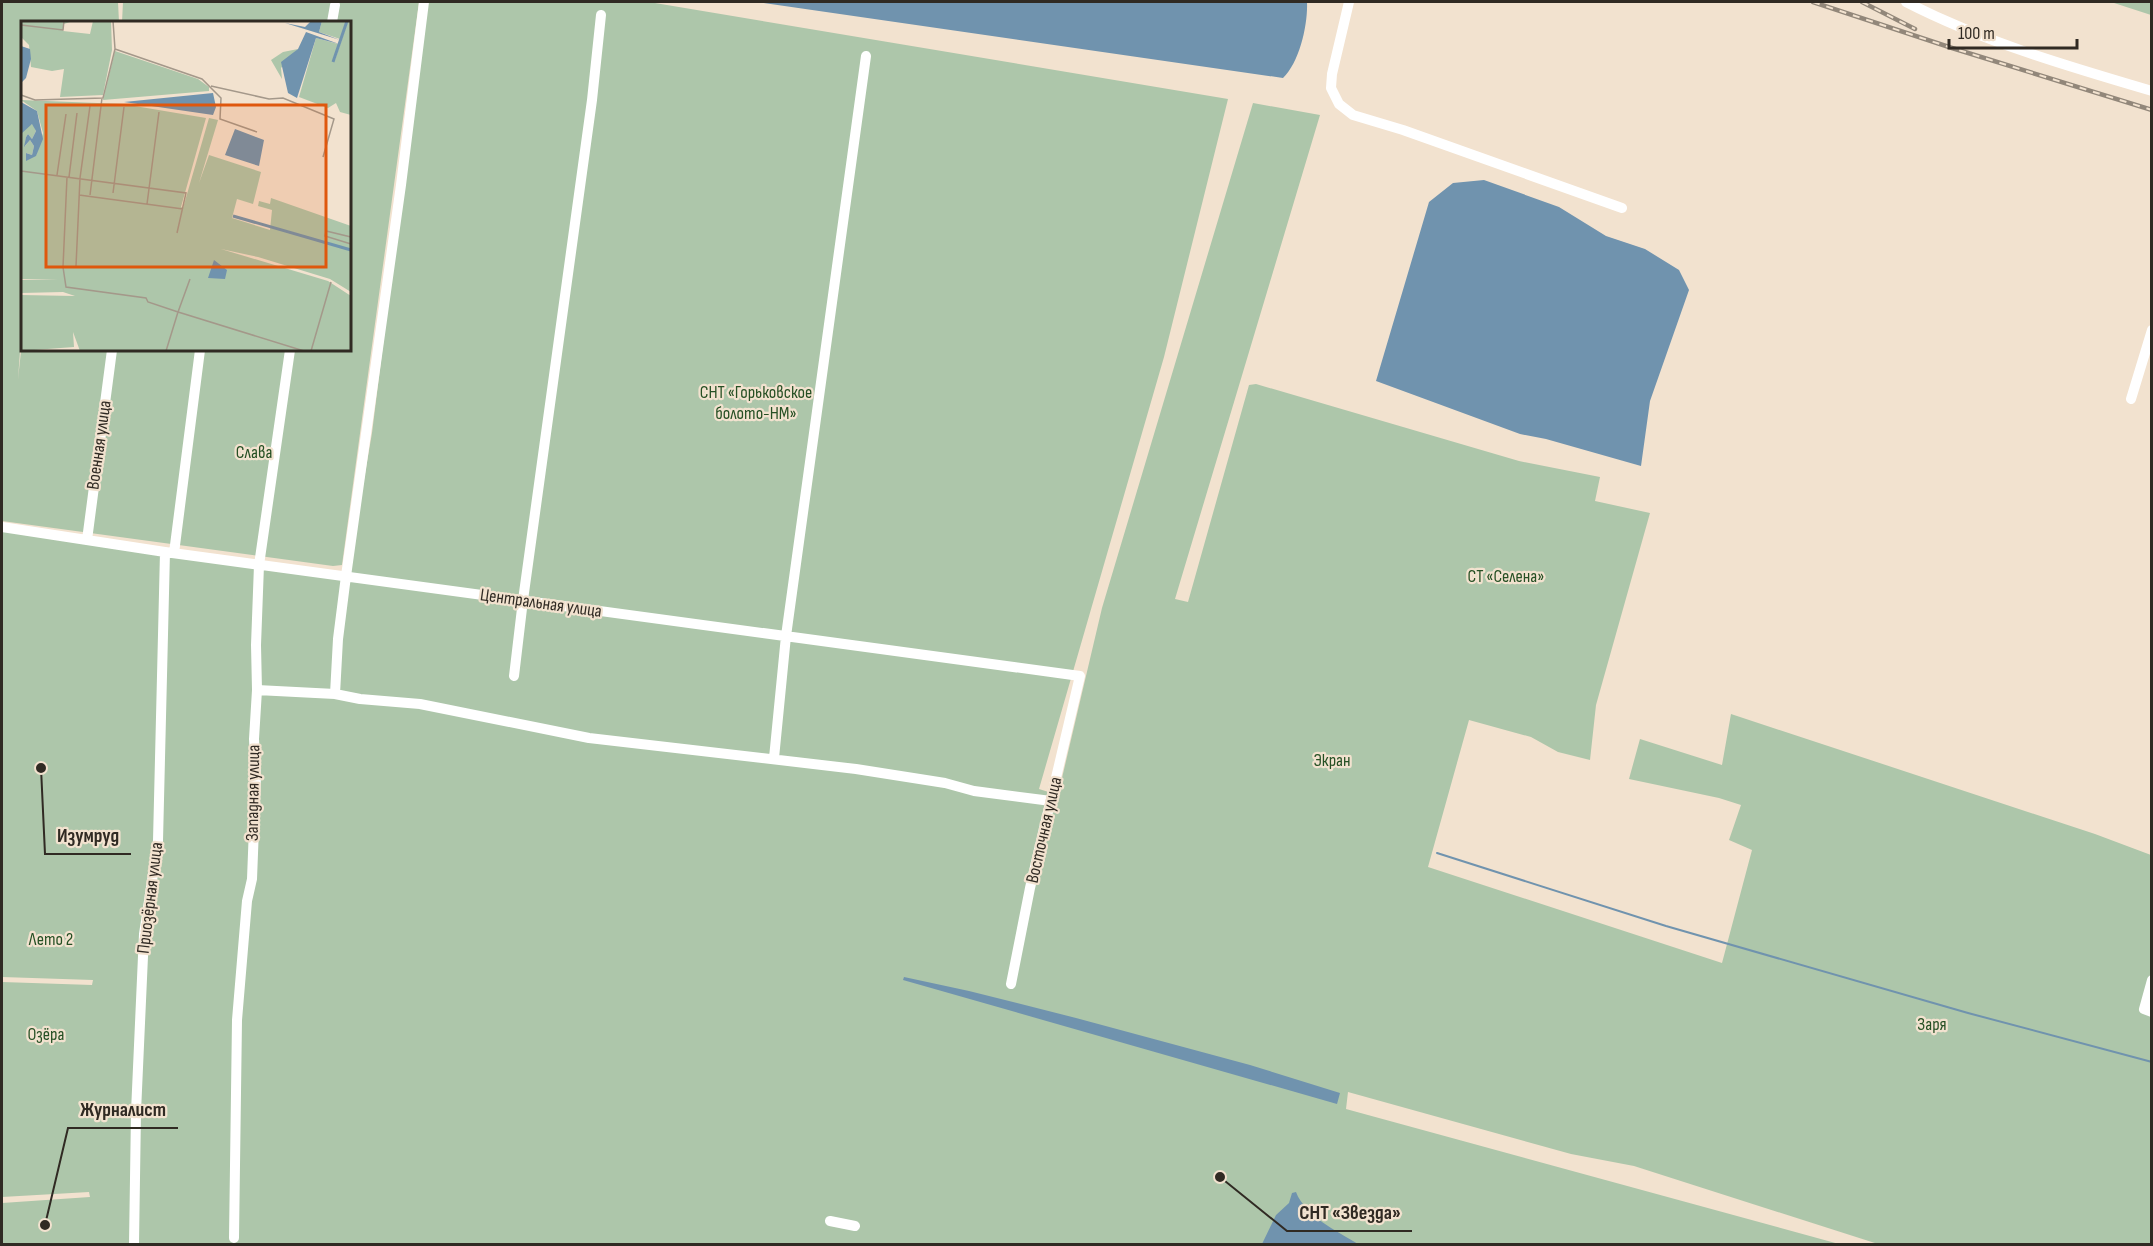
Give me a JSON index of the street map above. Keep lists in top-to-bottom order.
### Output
{
  "streets": {
    "street": [
      "Военная улица",
      "Центральная улица",
      "Западная улица",
      "Восточная улица",
      "Приозёрная улица"
    ]
  },
  "crossings": [
    ["Военная улица", "Центральная улица"],
    ["Центральная улица", "Западная улица"],
    ["Центральная улица", "Восточная улица"],
    ["Центральная улица", "Приозёрная улица"]
  ],
  "parks": [
    "СНТ «Горьковское болото-НМ»",
    "Слава",
    "СТ «Селена»",
    "Экран",
    "Лето 2",
    "Заря",
    "Озёра"
  ],
  "places": ["Изумруд", "СНТ «Звезда»", "Журналист"],
  "scale_bar": "100 m"
}
